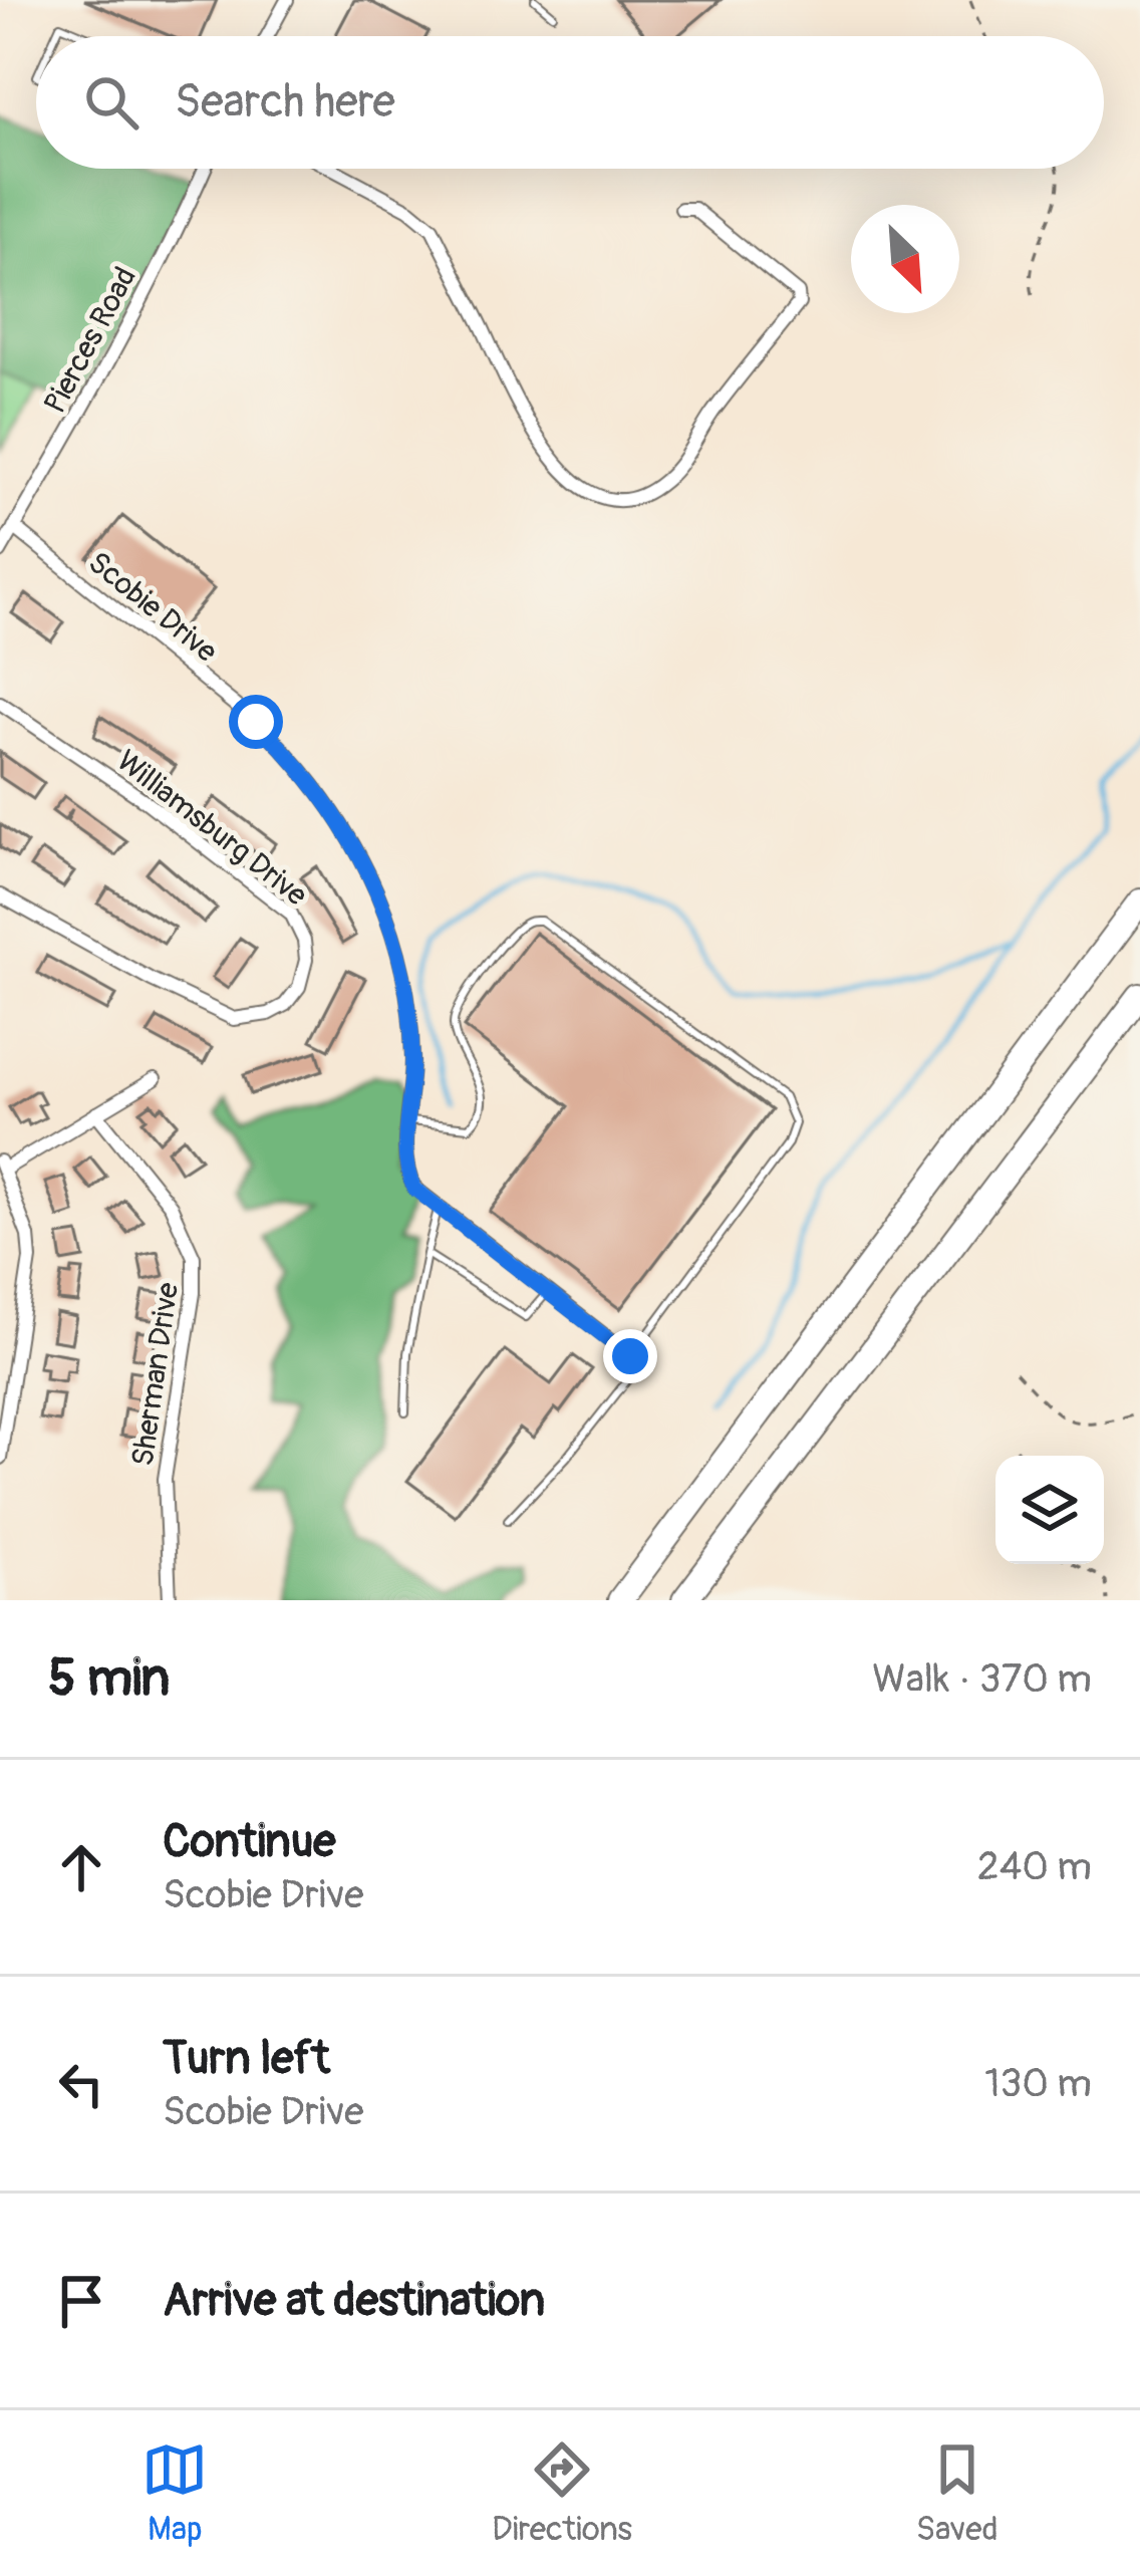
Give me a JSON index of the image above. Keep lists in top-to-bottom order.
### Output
{
  "streets": {
    "street": [
      "Pierces Road",
      "Scobie Drive",
      "Williamsburg Drive",
      "Sherman Drive"
    ]
  },
  "crossings": [
    ["Pierces Road", "Scobie Drive"]
  ],
  "north": "bottom right",
  "page": {
    "search": "Search here",
    "heading": ["5 min", "Walk · 370 m"],
    "list": [
      ["Continue", "Scobie Drive", "240 m"],
      ["Turn left", "Scobie Drive", "130 m"],
      "Arrive at destination"
    ],
    "nav": ["Map", "Directions", "Saved"]
  }
}
